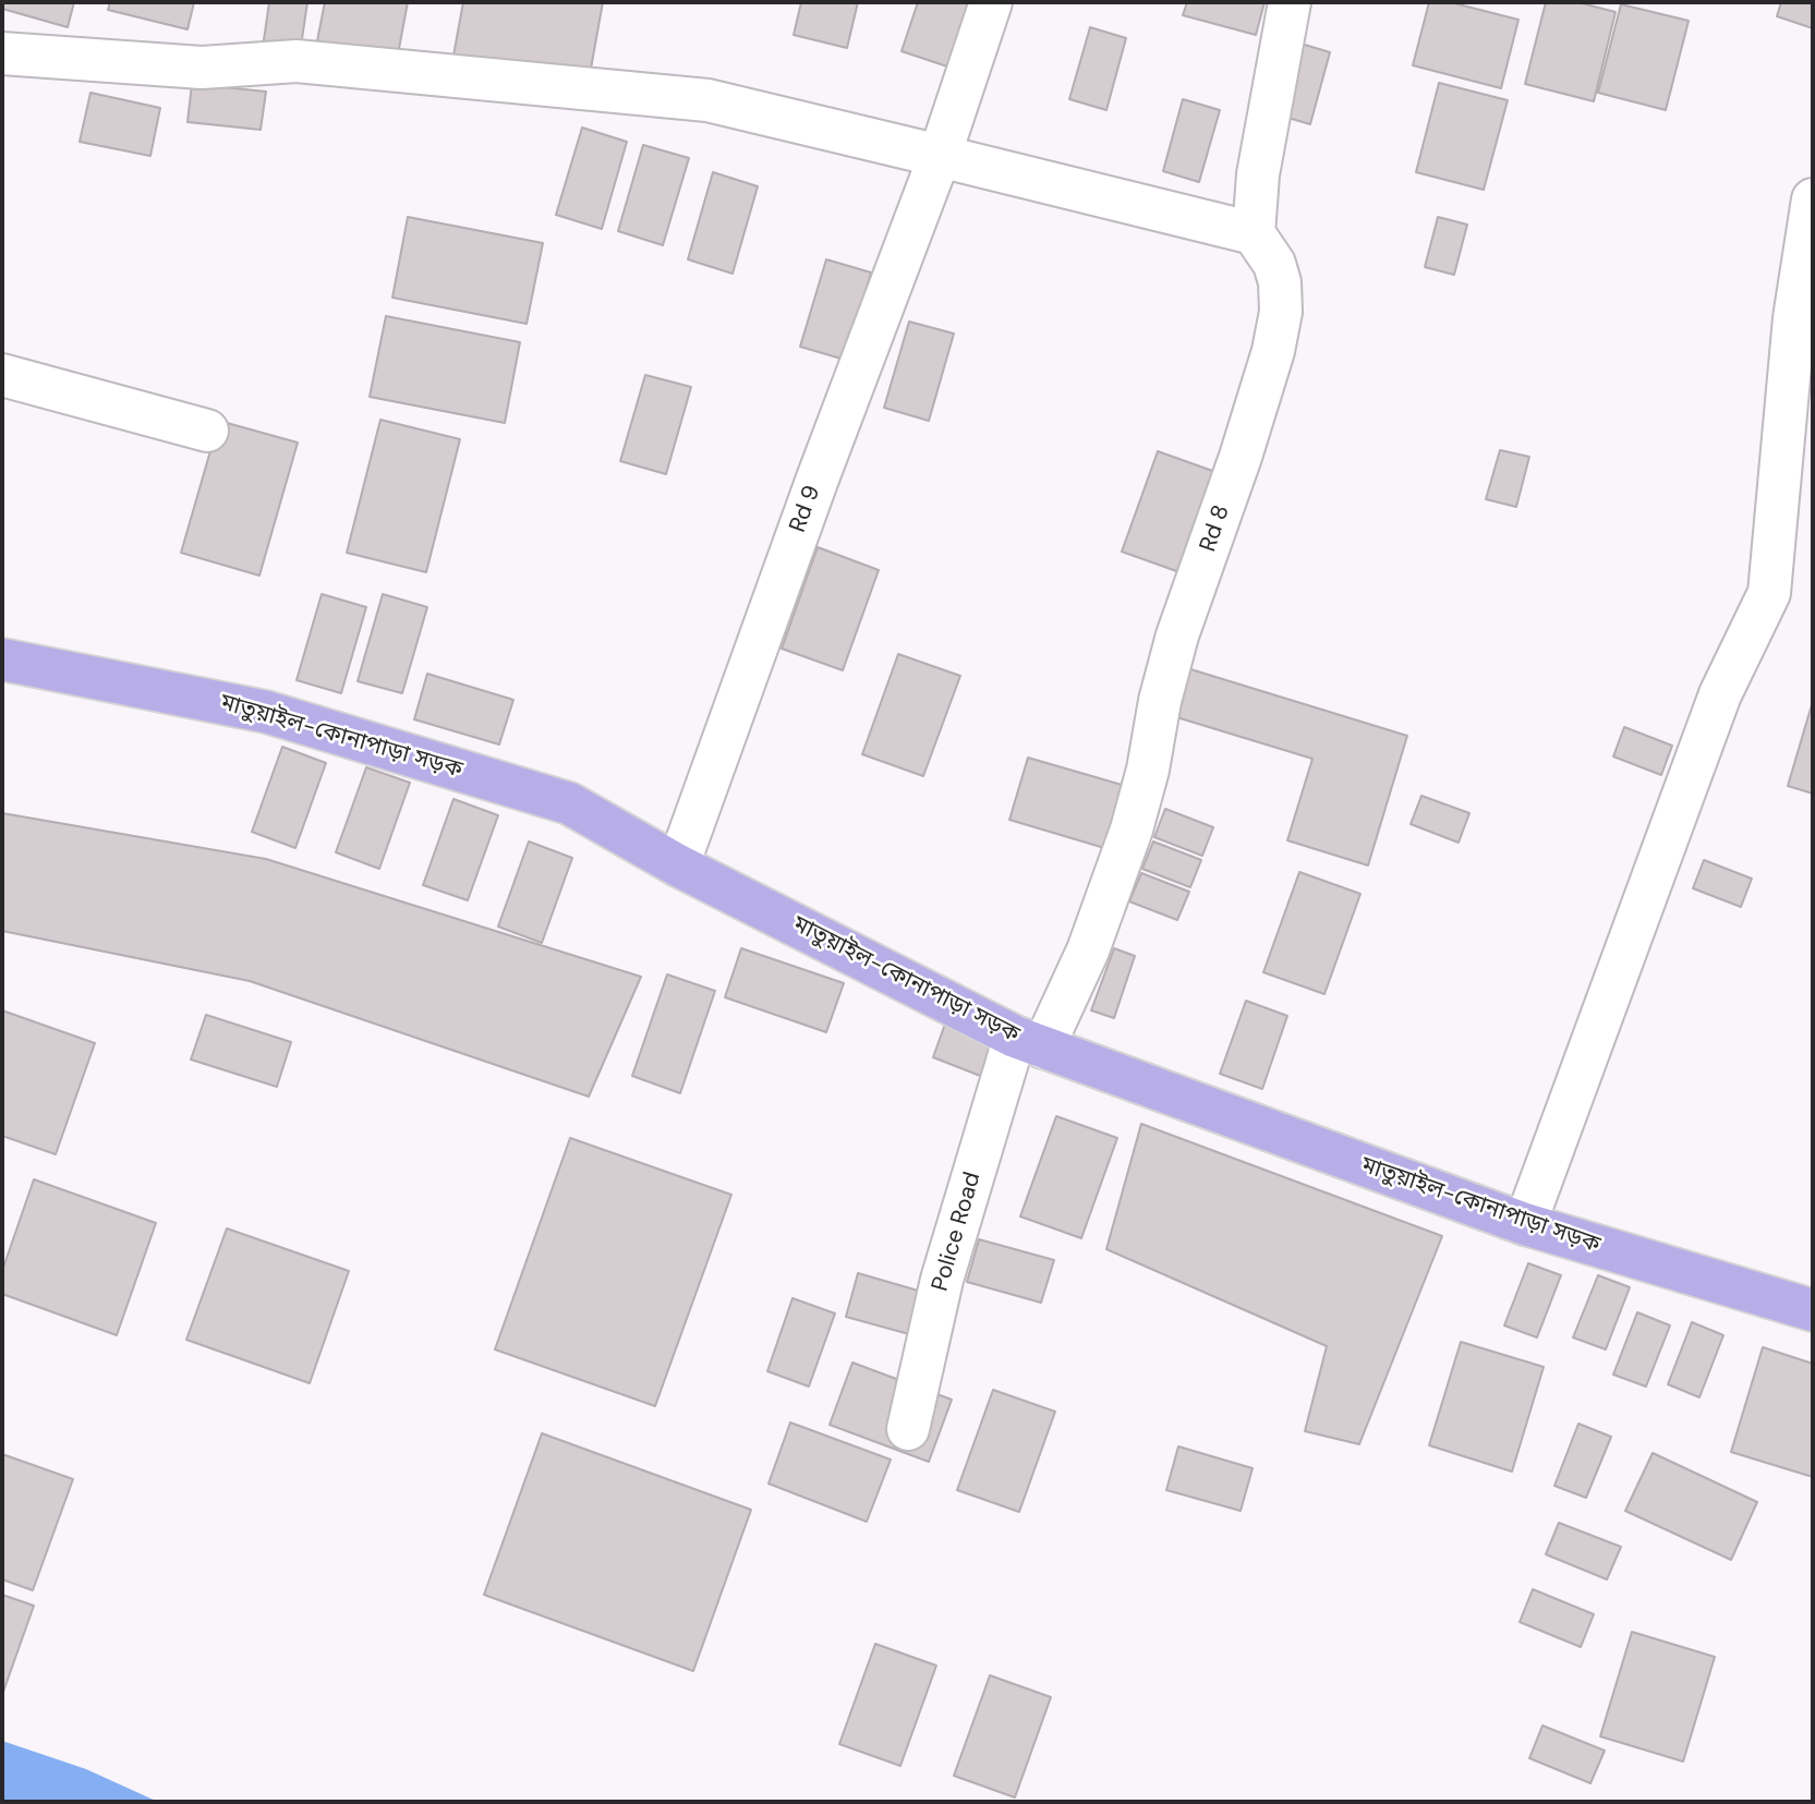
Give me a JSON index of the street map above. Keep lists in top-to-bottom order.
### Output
{
  "streets": {
    "main road": ["মাতুয়াইল-কোনাপাড়া সড়ক"],
    "street": ["Rd 9", "Rd 8", "Police Road"]
  },
  "crossings": [
    ["Rd 9", "মাতুয়াইল-কোনাপাড়া সড়ক"],
    ["Rd 8", "মাতুয়াইল-কোনাপাড়া সড়ক"],
    ["Rd 8", "Police Road"],
    ["মাতুয়াইল-কোনাপাড়া সড়ক", "Police Road"]
  ]
}
